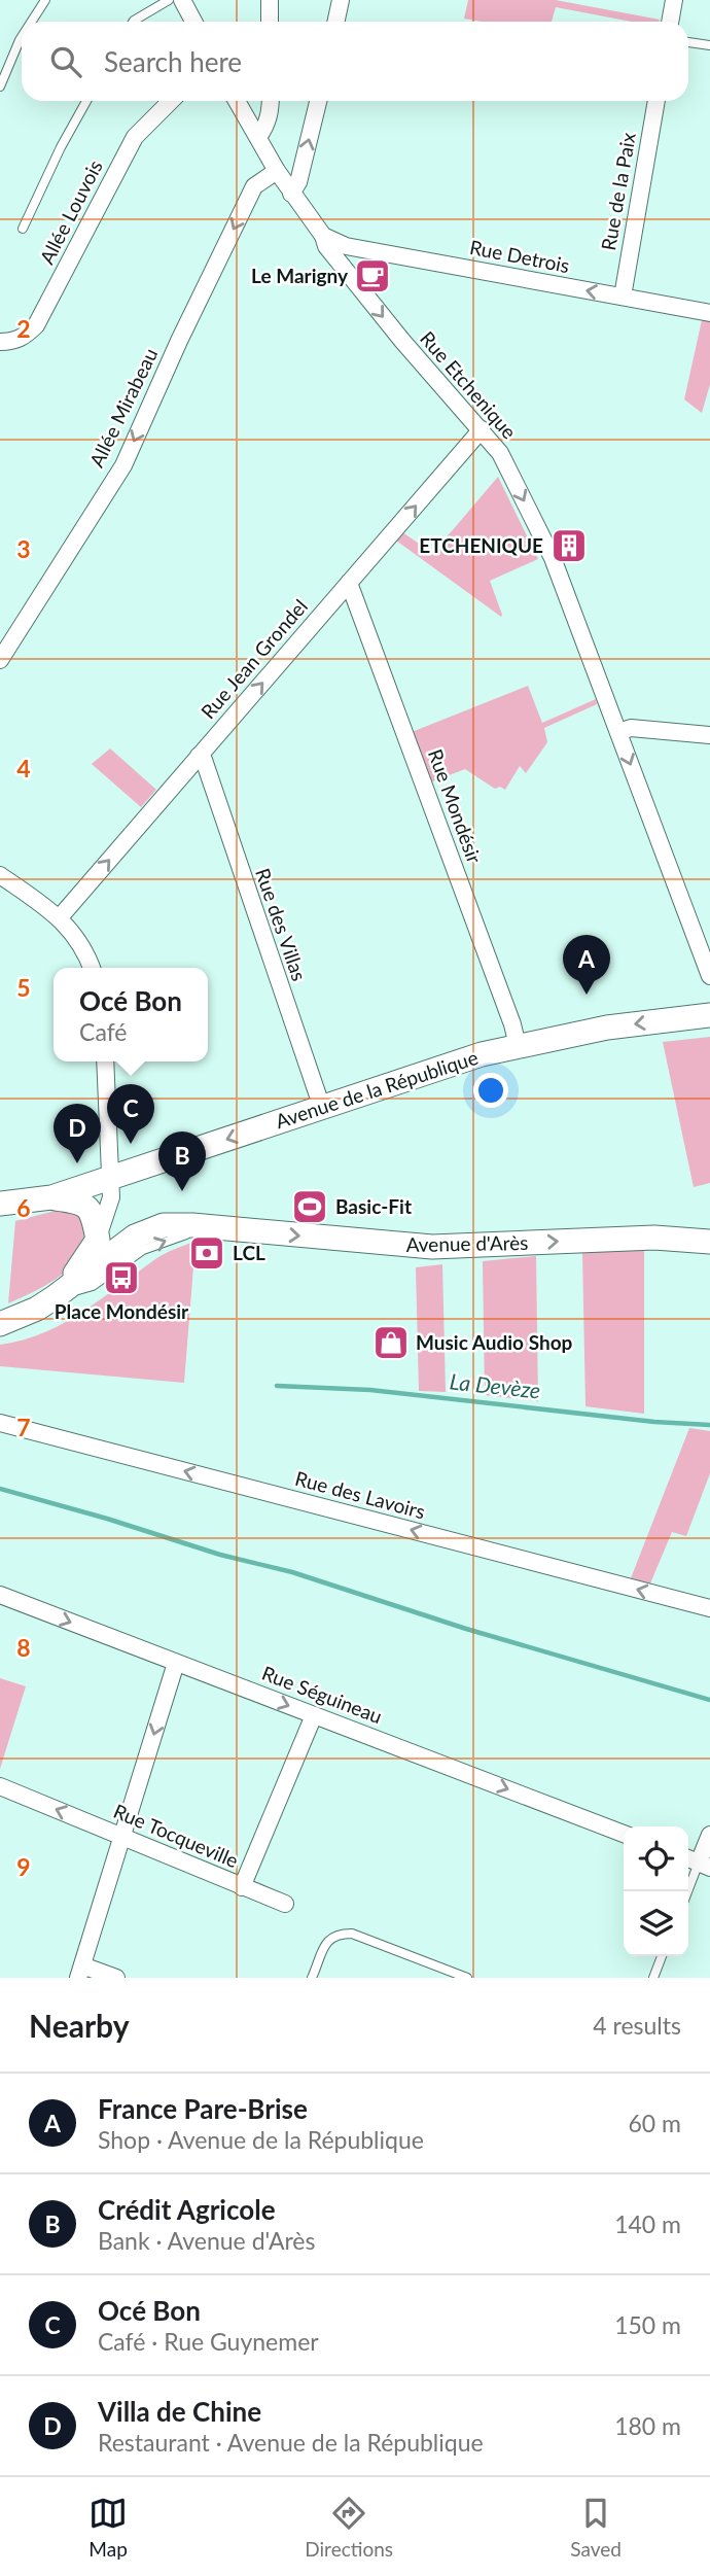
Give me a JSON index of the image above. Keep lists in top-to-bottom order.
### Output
{
  "streets": {
    "main road": ["Avenue de la République", "Avenue d'Arès"],
    "street": [
      "Rue de la Paix",
      "Allée Louvois",
      "Rue Detrois",
      "Rue Etchenique",
      "Allée Mirabeau",
      "Rue Jean Grondel",
      "Rue Mondésir",
      "Rue des Villas",
      "Rue des Lavoirs",
      "Rue Séguineau",
      "Rue Tocqueville"
    ]
  },
  "crossings": [
    ["Rue de la Paix", "Rue Detrois"],
    ["Rue Detrois", "Rue Etchenique"],
    ["Rue Etchenique", "Allée Mirabeau"],
    ["Rue Etchenique", "Rue Jean Grondel"],
    ["Rue Jean Grondel", "Rue Mondésir"],
    ["Rue Jean Grondel", "Rue des Villas"],
    ["Rue Mondésir", "Avenue de la République"],
    ["Rue des Villas", "Avenue de la République"],
    ["Rue Séguineau", "Rue Tocqueville"]
  ],
  "one_way": [
    "Rue Detrois",
    "Rue Etchenique",
    "Allée Mirabeau",
    "Rue Jean Grondel",
    "Avenue de la République",
    "Avenue d'Arès",
    "Rue des Lavoirs",
    "Rue Séguineau"
  ],
  "water": ["La Devèze"],
  "places": {
    "cafe": ["Le Marigny"],
    "building": ["ETCHENIQUE"],
    "sports": ["Basic-Fit"],
    "bank": ["LCL"],
    "bus stop": ["Place Mondésir"],
    "shop": ["Music Audio Shop"]
  },
  "page": {
    "search": "Search here",
    "pins": [
      "A",
      "C",
      "D",
      "B"
    ],
    "popup": ["Océ Bon", "Café"],
    "heading": ["Nearby", "4 results"],
    "list": [
      {
        "mark": "A",
        "name": "France Pare-Brise",
        "note": "Shop · Avenue de la République",
        "value": "60 m"
      },
      {
        "mark": "B",
        "name": "Crédit Agricole",
        "note": "Bank · Avenue d'Arès",
        "value": "140 m"
      },
      {
        "mark": "C",
        "name": "Océ Bon",
        "note": "Café · Rue Guynemer",
        "value": "150 m"
      },
      {
        "mark": "D",
        "name": "Villa de Chine",
        "note": "Restaurant · Avenue de la République",
        "value": "180 m"
      }
    ],
    "nav": ["Map", "Directions", "Saved"]
  },
  "grid": {
    "rows": [
      "2",
      "3",
      "4",
      "5",
      "6",
      "7",
      "8",
      "9"
    ]
  }
}
